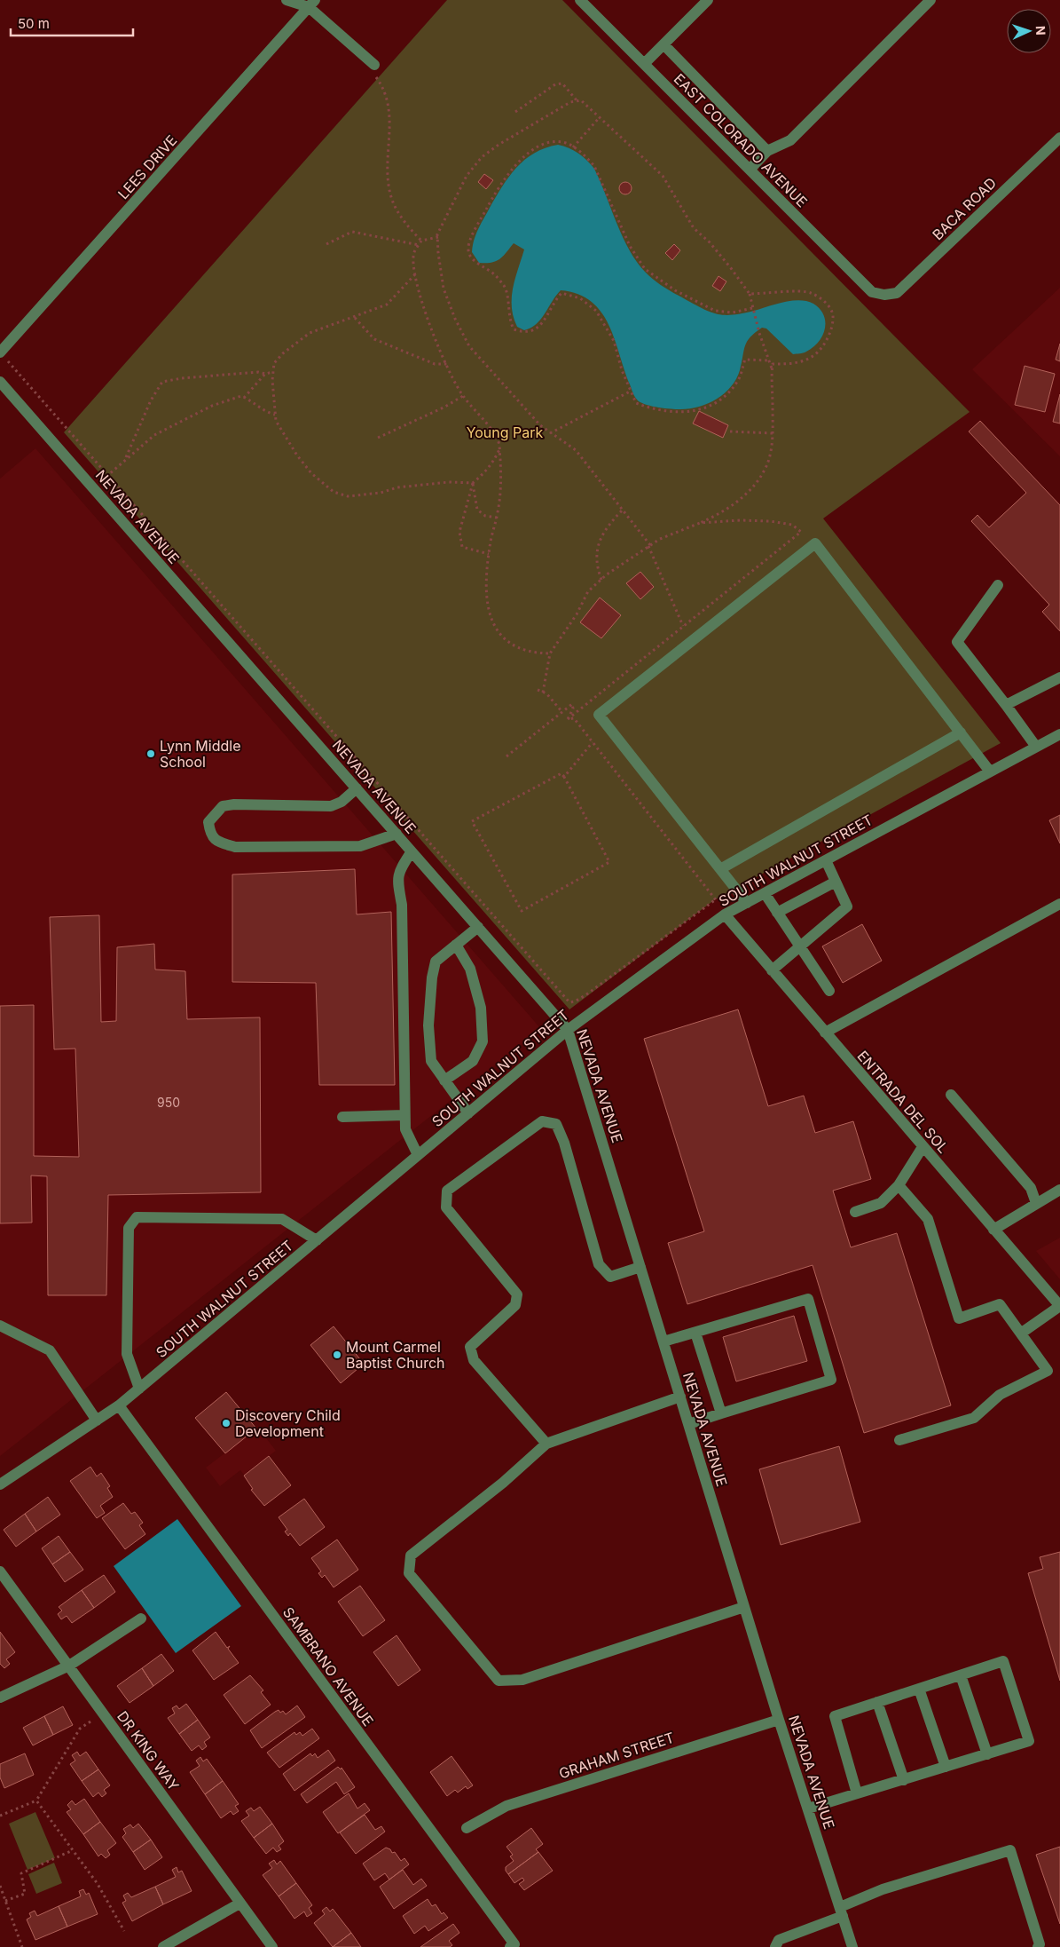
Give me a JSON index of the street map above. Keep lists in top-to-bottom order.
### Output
{
  "streets": {
    "street": [
      "EAST COLORADO AVENUE",
      "LEES DRIVE",
      "BACA ROAD",
      "NEVADA AVENUE",
      "SOUTH WALNUT STREET",
      "ENTRADA DEL SOL",
      "SAMBRANO AVENUE",
      "DR KING WAY",
      "GRAHAM STREET"
    ]
  },
  "crossings": [
    ["EAST COLORADO AVENUE", "BACA ROAD"],
    ["NEVADA AVENUE", "SOUTH WALNUT STREET"],
    ["NEVADA AVENUE", "GRAHAM STREET"],
    ["SOUTH WALNUT STREET", "ENTRADA DEL SOL"],
    ["SOUTH WALNUT STREET", "SAMBRANO AVENUE"]
  ],
  "parks": ["Young Park"],
  "places": ["Lynn Middle School", "Mount Carmel Baptist Church", "Discovery Child Development"],
  "house_numbers": ["950"],
  "scale_bar": "50 m",
  "north": "right"
}
